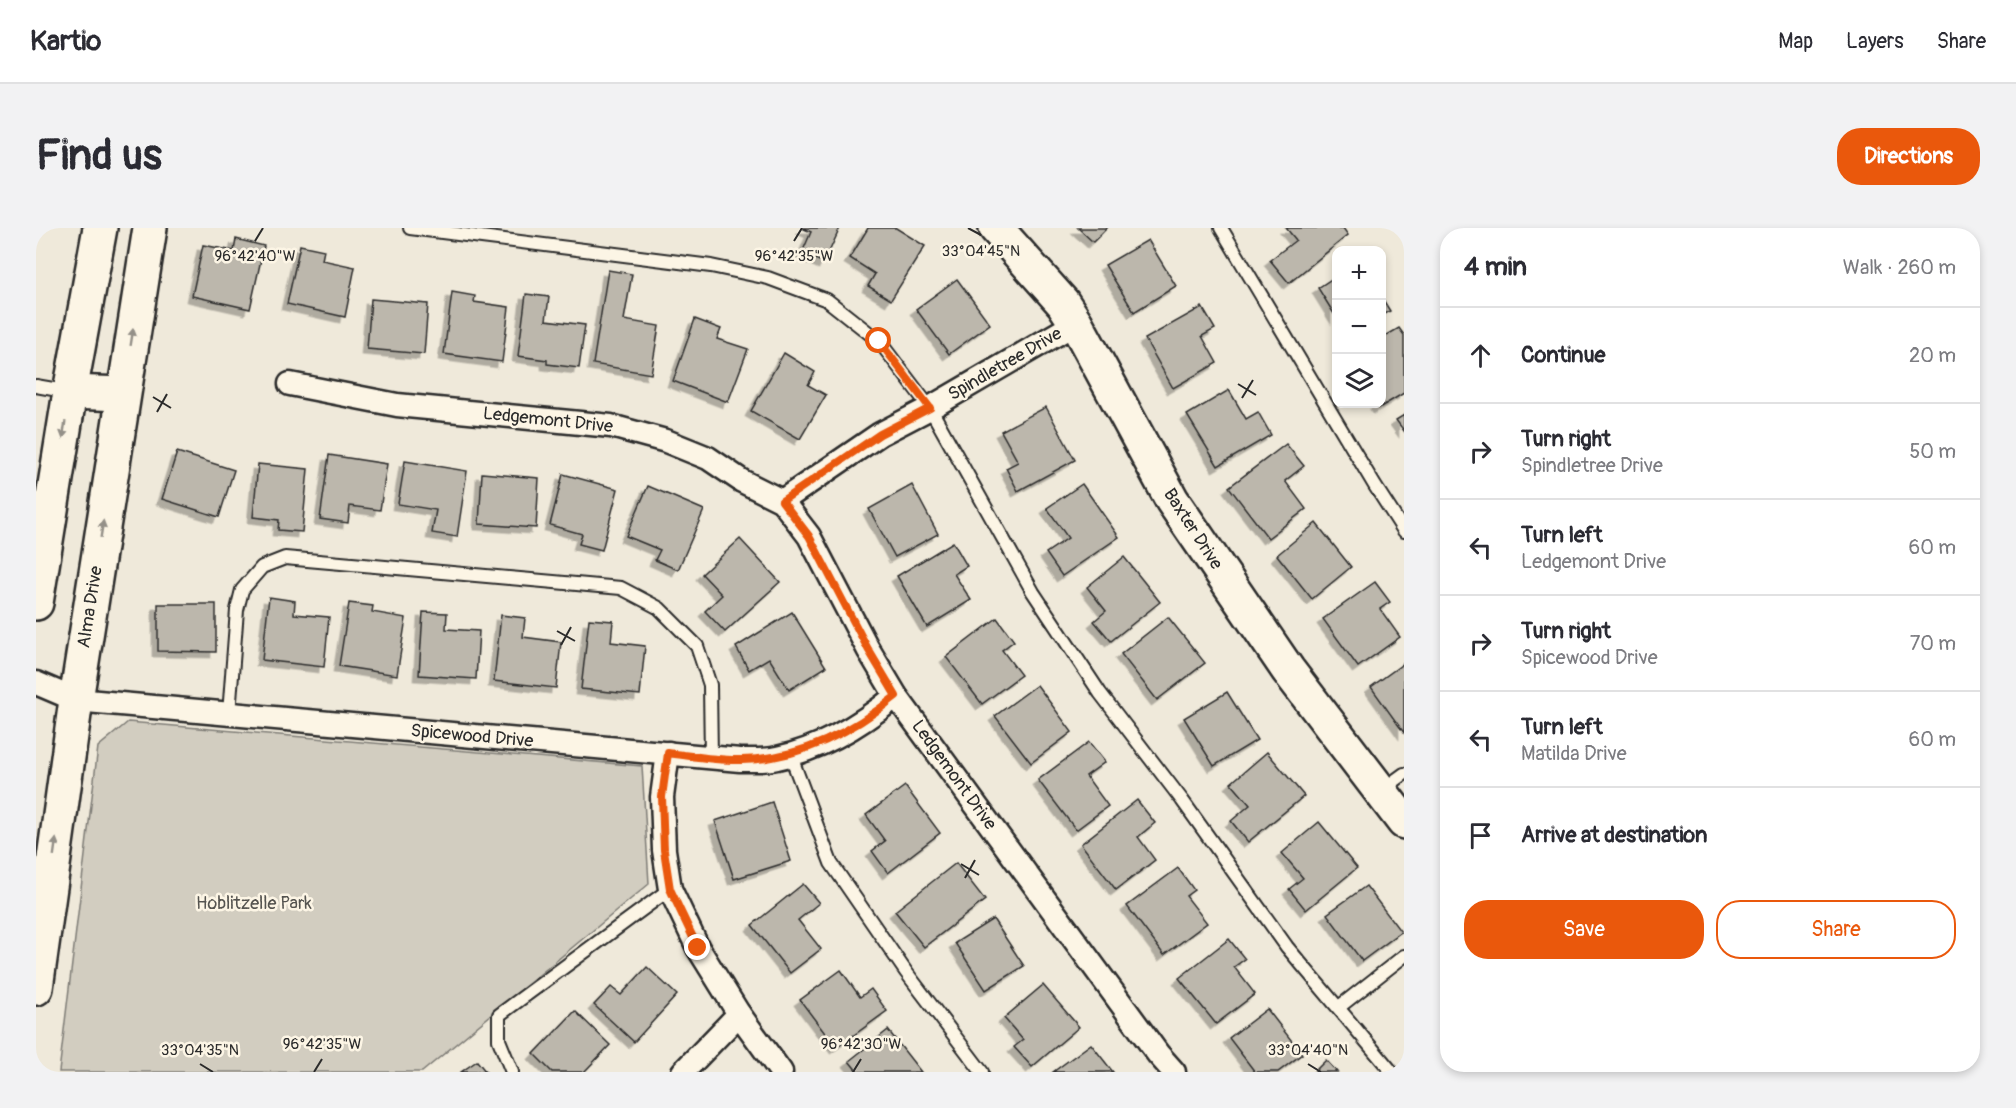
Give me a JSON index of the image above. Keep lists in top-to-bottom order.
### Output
{
  "streets": {
    "main road": ["Baxter Drive", "Alma Drive"],
    "street": ["Spindletree Drive", "Ledgemont Drive", "Spicewood Drive"]
  },
  "crossings": [
    ["Spindletree Drive", "Ledgemont Drive"],
    ["Spindletree Drive", "Baxter Drive"],
    ["Ledgemont Drive", "Spicewood Drive"],
    ["Alma Drive", "Spicewood Drive"]
  ],
  "parks": ["Hoblitzelle Park"],
  "page": {
    "header": "Kartio",
    "nav": ["Map", "Layers", "Share"],
    "buttons": [
      "Directions",
      ["Save", "Share"]
    ],
    "title": "Find us",
    "heading": ["4 min", "Walk · 260 m"],
    "map_buttons": ["+", "−"],
    "list": [
      ["Continue", "20 m"],
      ["Turn right", "Spindletree Drive", "50 m"],
      ["Turn left", "Ledgemont Drive", "60 m"],
      ["Turn right", "Spicewood Drive", "70 m"],
      ["Turn left", "Matilda Drive", "60 m"],
      "Arrive at destination"
    ]
  },
  "coordinates": [
    "33°04'45\"N",
    "96°42'40\"W",
    "96°42'35\"W",
    "96°42'30\"W",
    "33°04'35\"N",
    "33°04'40\"N"
  ]
}
